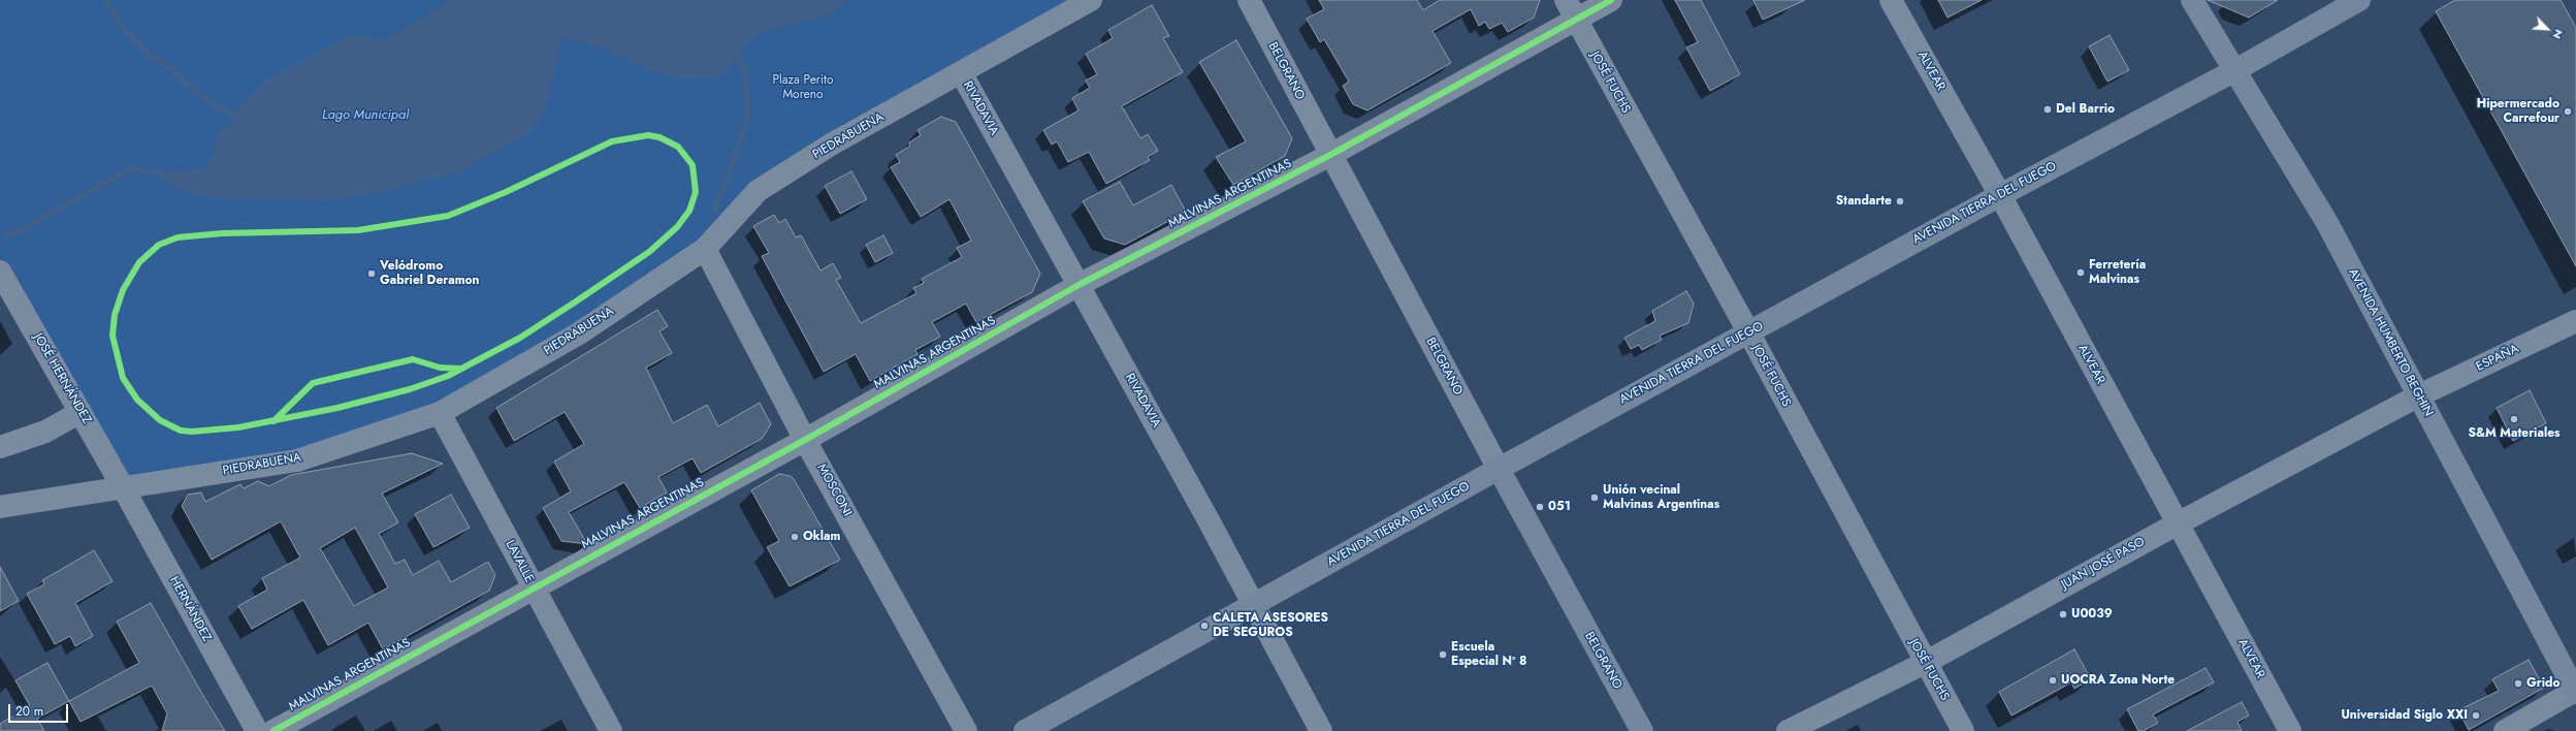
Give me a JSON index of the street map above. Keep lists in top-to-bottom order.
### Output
{
  "streets": {
    "street": [
      "BELGRANO",
      "ALVEAR",
      "JOSÉ FUCHS",
      "RIVADAVIA",
      "PIEDRABUENA",
      "MALVINAS ARGENTINAS",
      "AVENIDA TIERRA DEL FUEGO",
      "AVENIDA HUMBERTO BEGHIN",
      "ESPAÑA",
      "JOSÉ HERNÁNDEZ",
      "MOSCONI",
      "LAVALLE",
      "JUAN JOSÉ PASO",
      "HERNÁNDEZ"
    ]
  },
  "crossings": [
    ["BELGRANO", "MALVINAS ARGENTINAS"],
    ["BELGRANO", "AVENIDA TIERRA DEL FUEGO"],
    ["ALVEAR", "AVENIDA TIERRA DEL FUEGO"],
    ["ALVEAR", "JUAN JOSÉ PASO"],
    ["JOSÉ FUCHS", "MALVINAS ARGENTINAS"],
    ["JOSÉ FUCHS", "AVENIDA TIERRA DEL FUEGO"],
    ["JOSÉ FUCHS", "JUAN JOSÉ PASO"],
    ["RIVADAVIA", "PIEDRABUENA"],
    ["RIVADAVIA", "MALVINAS ARGENTINAS"],
    ["RIVADAVIA", "AVENIDA TIERRA DEL FUEGO"],
    ["PIEDRABUENA", "JOSÉ HERNÁNDEZ"],
    ["PIEDRABUENA", "MOSCONI"],
    ["PIEDRABUENA", "LAVALLE"],
    ["PIEDRABUENA", "HERNÁNDEZ"],
    ["MALVINAS ARGENTINAS", "MOSCONI"],
    ["MALVINAS ARGENTINAS", "LAVALLE"],
    ["AVENIDA TIERRA DEL FUEGO", "AVENIDA HUMBERTO BEGHIN"],
    ["AVENIDA HUMBERTO BEGHIN", "ESPAÑA"],
    ["AVENIDA HUMBERTO BEGHIN", "JUAN JOSÉ PASO"],
    ["ESPAÑA", "JUAN JOSÉ PASO"],
    ["JOSÉ HERNÁNDEZ", "HERNÁNDEZ"]
  ],
  "water": ["Lago Municipal"],
  "parks": ["Plaza Perito Moreno"],
  "places": [
    "Del Barrio",
    "Hipermercado Carrefour",
    "Standarte",
    "Ferretería Malvinas",
    "Velódromo Gabriel Deramon",
    "S&M Materiales",
    "Unión vecinal Malvinas Argentinas",
    "051",
    "Oklam",
    "U0039",
    "CALETA ASESORES DE SEGUROS",
    "Escuela Especial Nº 8",
    "UOCRA Zona Norte",
    "Grido",
    "Universidad Siglo XXI"
  ],
  "scale_bar": "20 m",
  "north": "bottom right"
}
